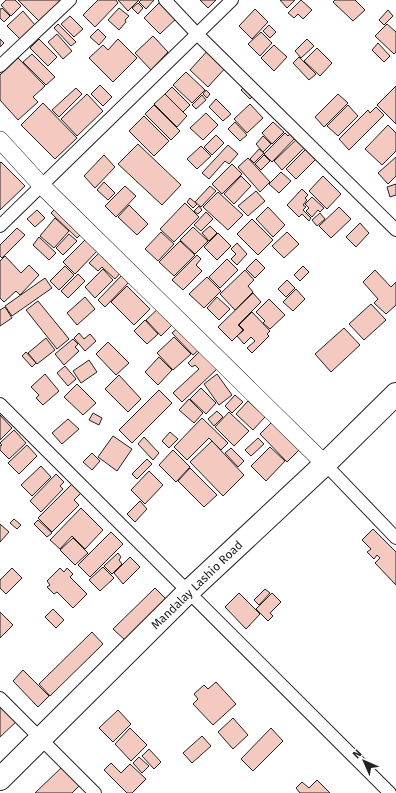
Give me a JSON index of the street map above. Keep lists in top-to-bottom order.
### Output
{
  "streets": {
    "highway": ["Mandalay Lashio Road"]
  },
  "north": "top left"
}
